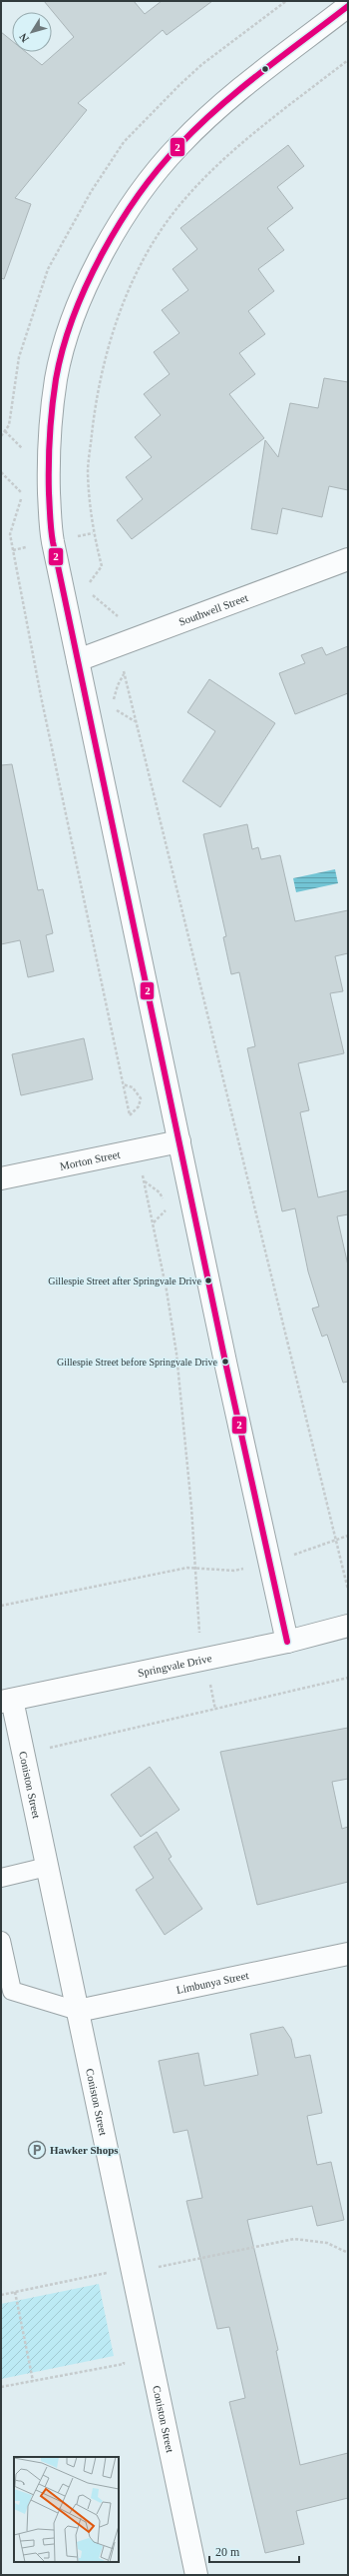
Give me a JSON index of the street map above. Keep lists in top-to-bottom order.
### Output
{
  "streets": {
    "street": [
      "Southwell Street",
      "Morton Street",
      "Springvale Drive",
      "Coniston Street",
      "Limbunya Street"
    ]
  },
  "crossings": [
    ["Springvale Drive", "Coniston Street"],
    ["Coniston Street", "Limbunya Street"]
  ],
  "places": {
    "other": ["Gillespie Street after Springvale Drive", "Gillespie Street before Springvale Drive"],
    "parking": ["Hawker Shops"]
  },
  "lines": ["transit line 2"],
  "scale_bar": "20 m",
  "north": "bottom left"
}
